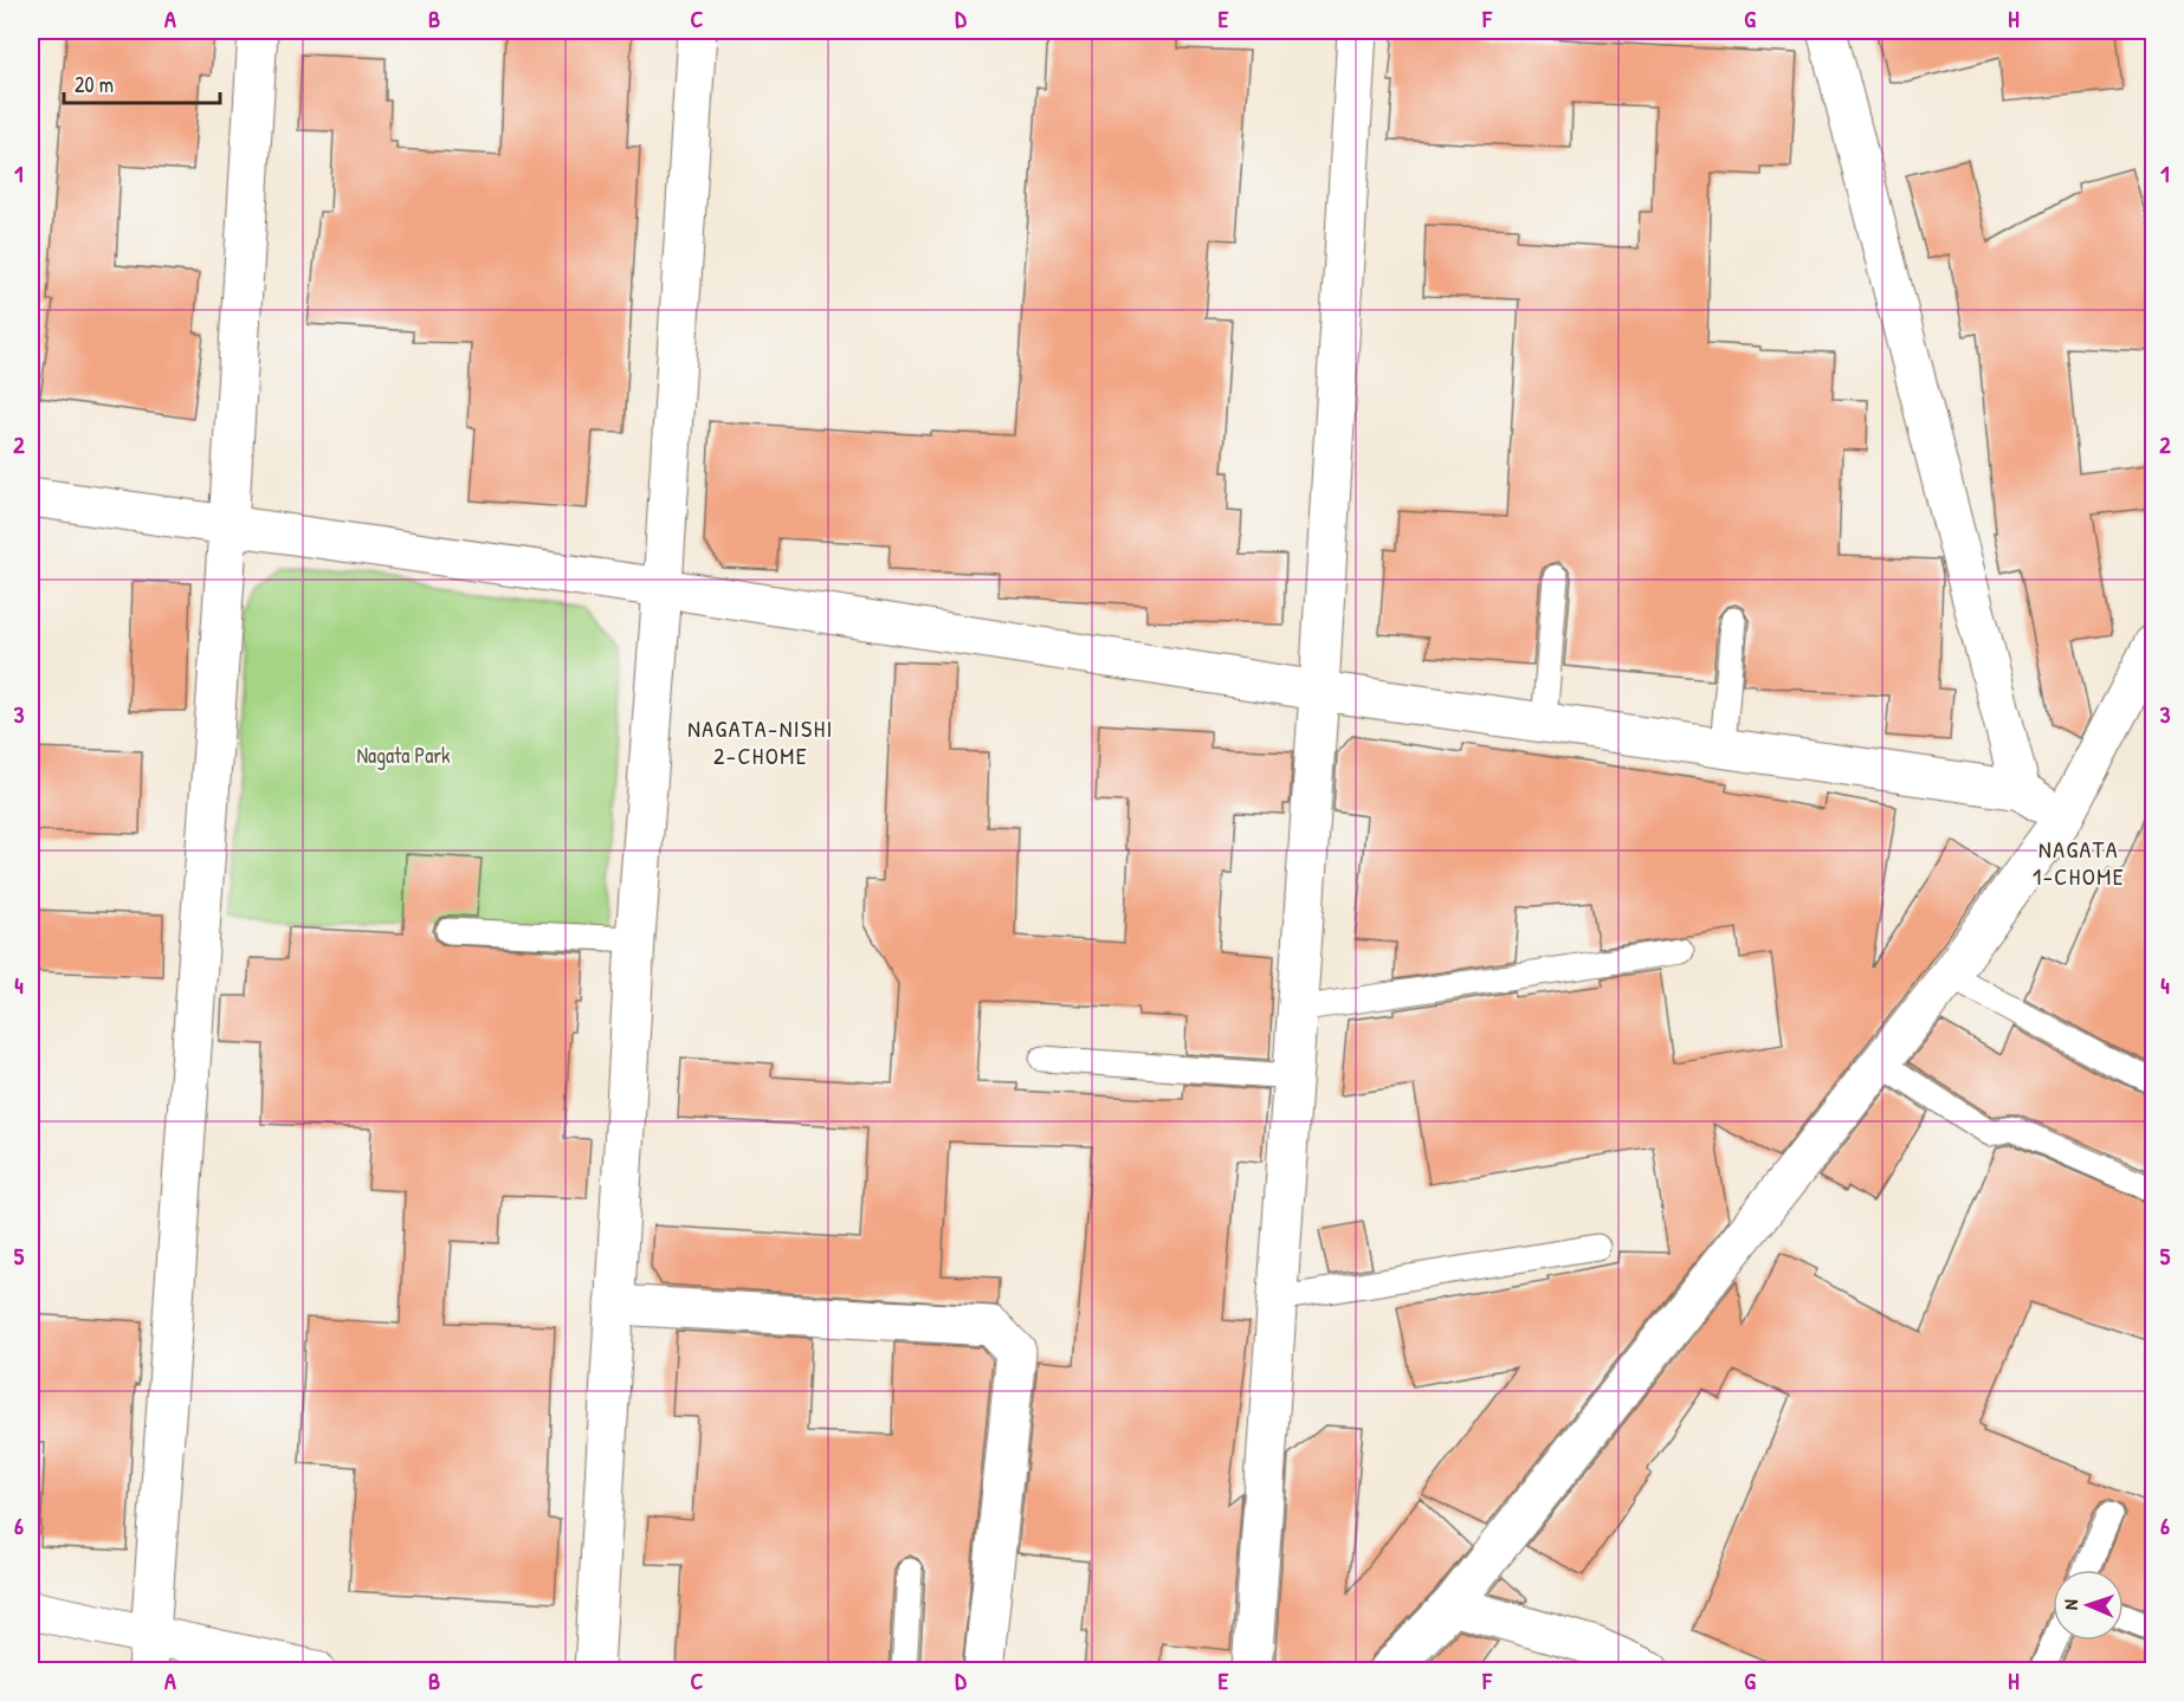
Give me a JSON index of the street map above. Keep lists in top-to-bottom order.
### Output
{
  "districts": ["NAGATA-NISHI 2-CHOME", "NAGATA 1-CHOME"],
  "parks": ["Nagata Park"],
  "scale_bar": "20 m",
  "north": "left",
  "grid": {
    "columns": [
      "A",
      "B",
      "C",
      "D",
      "E",
      "F",
      "G",
      "H"
    ],
    "rows": [
      "1",
      "2",
      "3",
      "4",
      "5",
      "6"
    ]
  }
}
